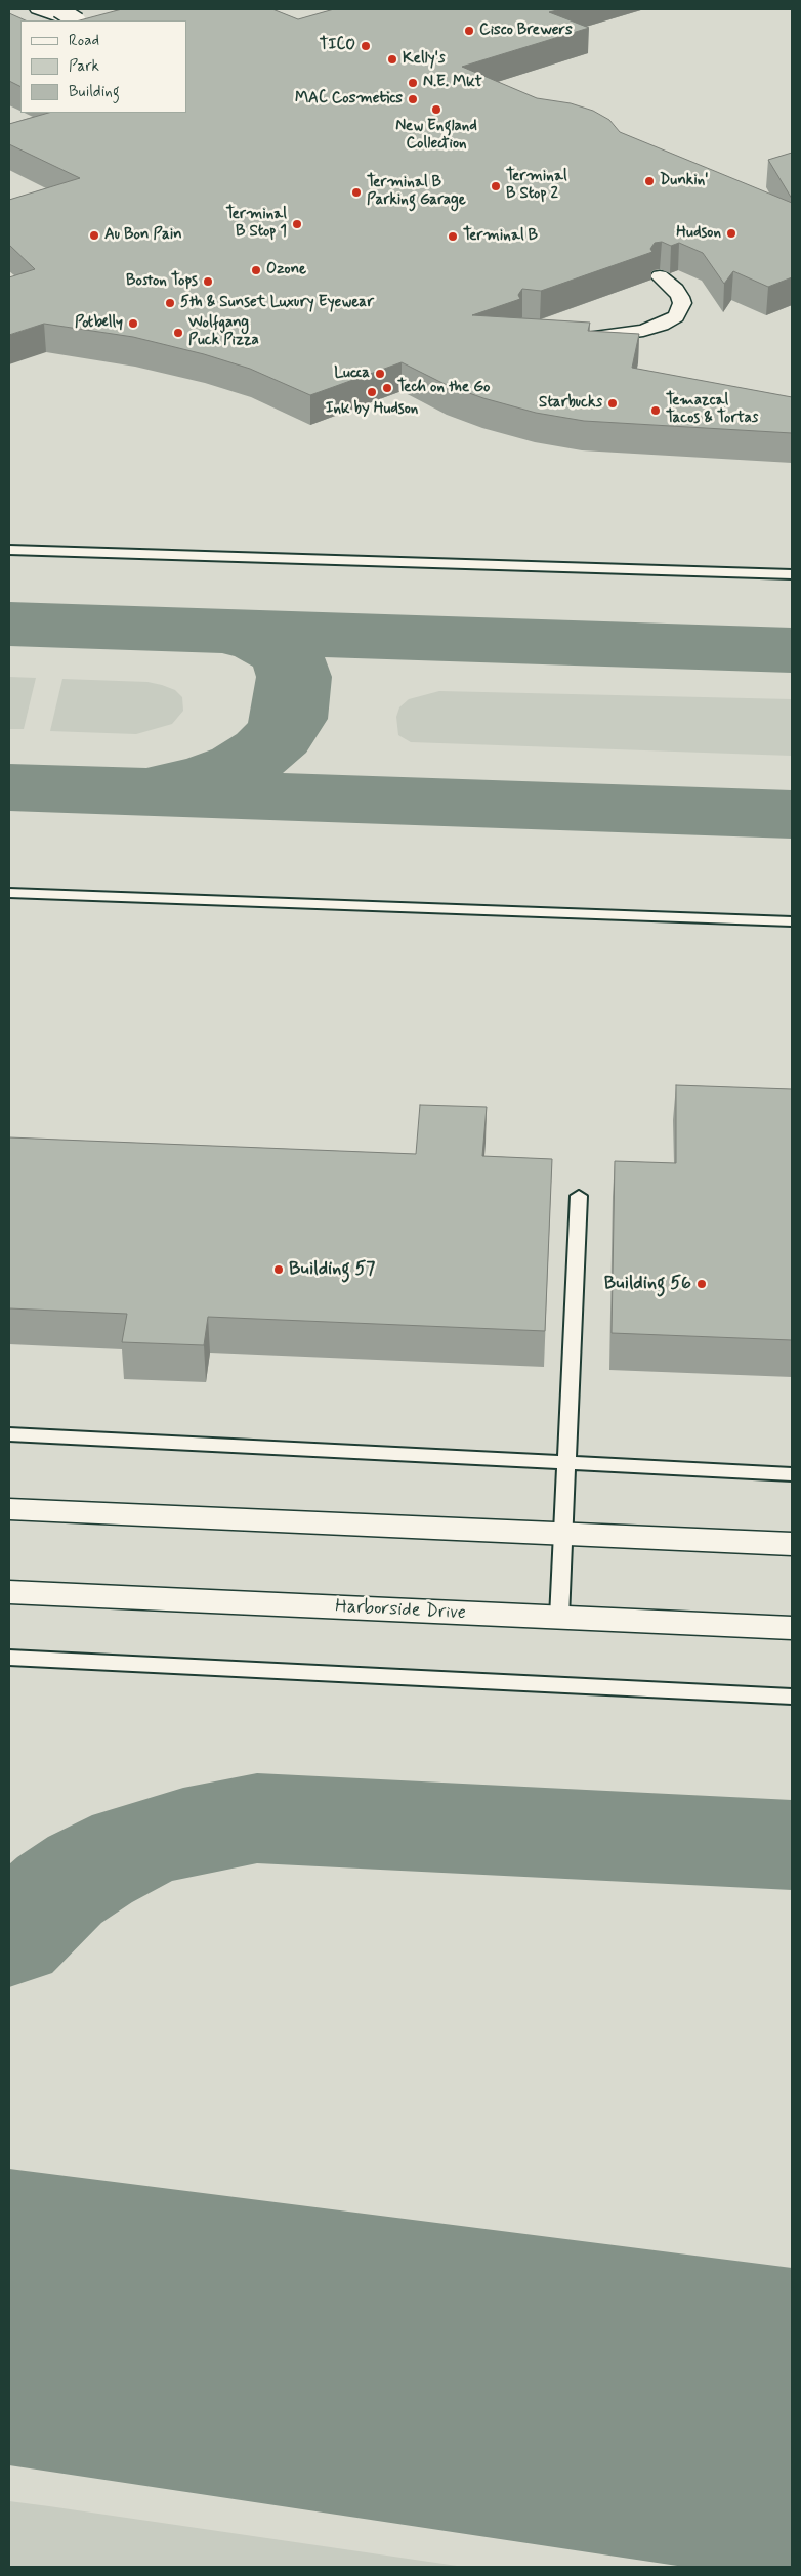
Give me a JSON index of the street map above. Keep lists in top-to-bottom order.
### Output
{
  "streets": {
    "street": ["Harborside Drive"]
  },
  "places": [
    "Cisco Brewers",
    "TICO",
    "Kelly's",
    "N.E. Mkt",
    "MAC Cosmetics",
    "New England Collection",
    "Dunkin'",
    "Terminal B Stop 2",
    "Terminal B Parking Garage",
    "Terminal B Stop 1",
    "Hudson",
    "Au Bon Pain",
    "Terminal B",
    "Ozone",
    "Boston Tops",
    "5th & Sunset Luxury Eyewear",
    "Potbelly",
    "Wolfgang Puck Pizza",
    "Lucca",
    "Tech on the Go",
    "Ink by Hudson",
    "Starbucks",
    "Temazcal Tacos & Tortas",
    "Building 57",
    "Building 56"
  ],
  "legend": ["Road", "Park", "Building"]
}
